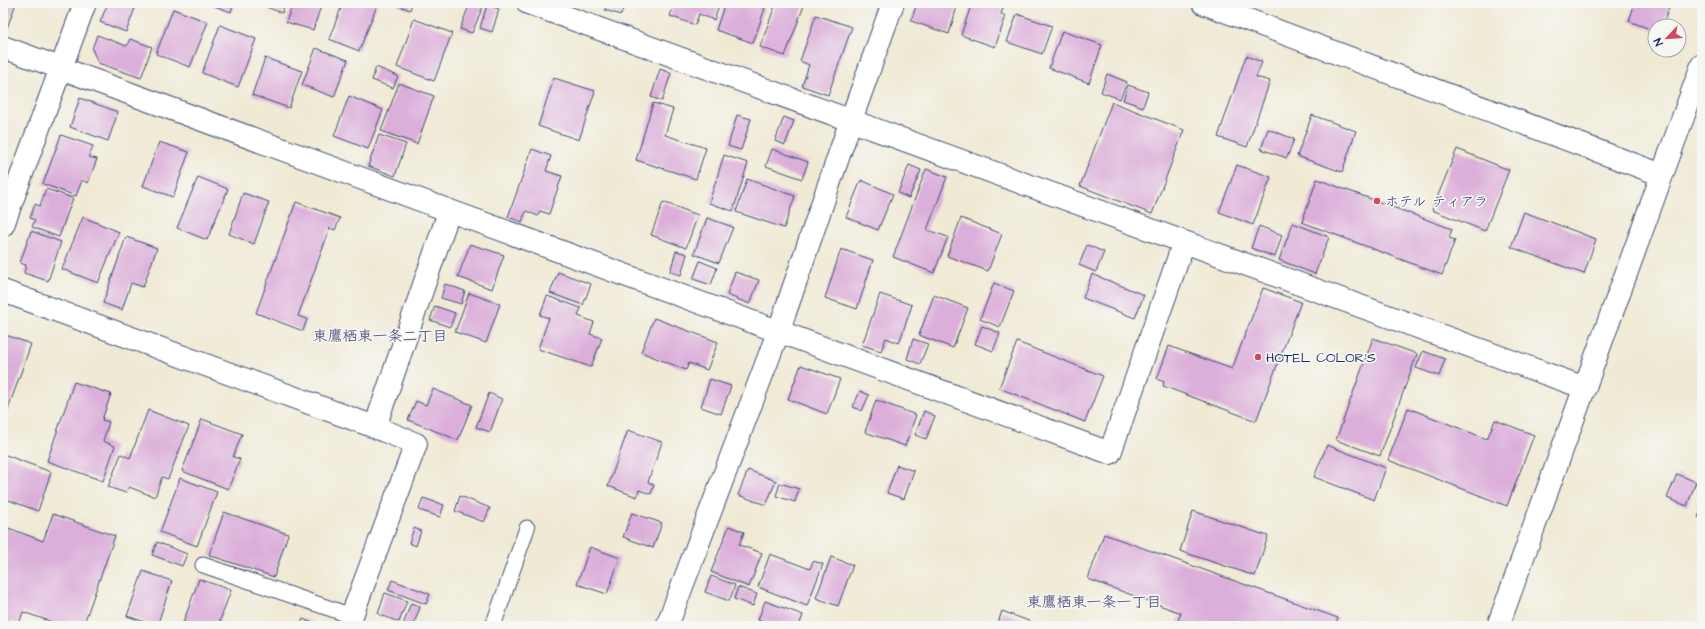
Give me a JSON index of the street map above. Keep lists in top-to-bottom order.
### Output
{
  "districts": ["東鷹栖東一条二丁目", "東鷹栖東一条一丁目"],
  "places": ["ホテル ティアラ", "HOTEL COLOR'S"],
  "north": "bottom left"
}
